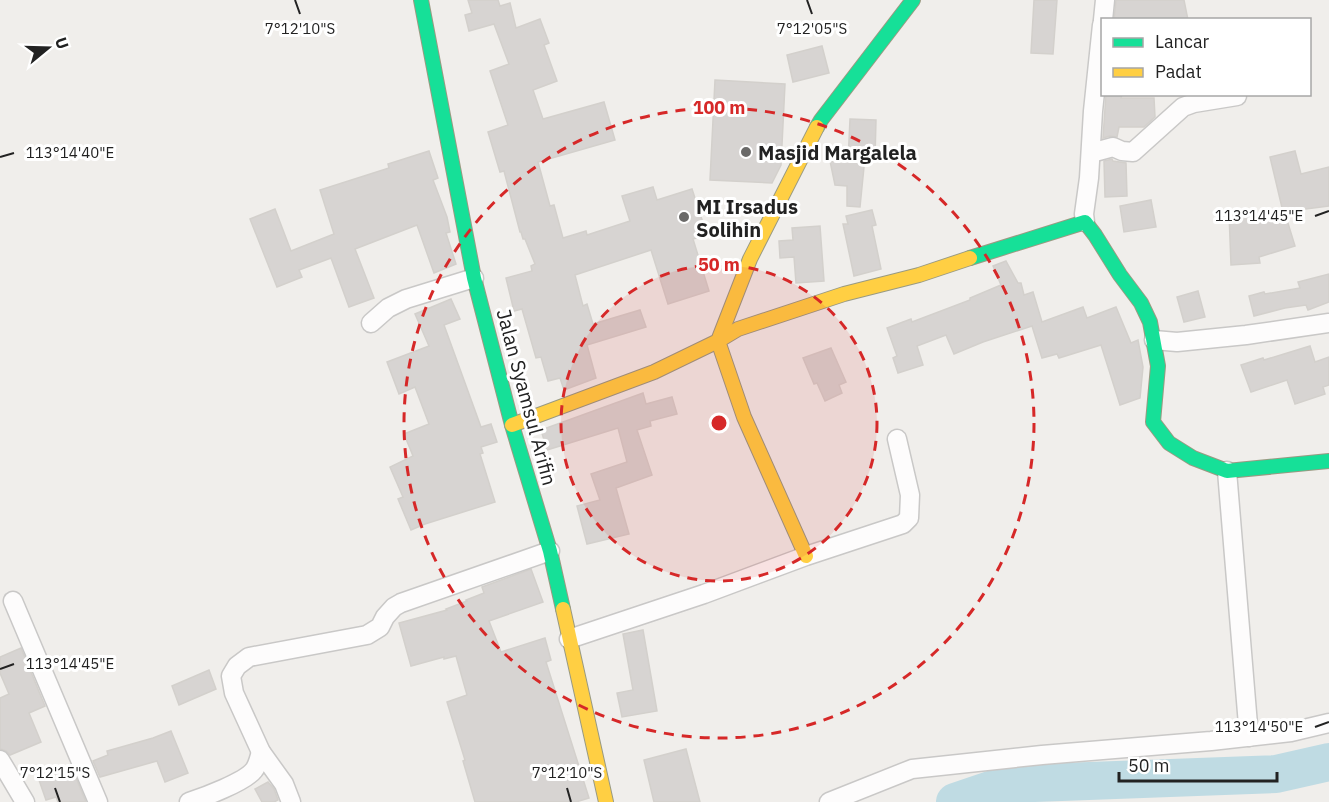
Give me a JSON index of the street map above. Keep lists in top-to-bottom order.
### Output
{
  "streets": {
    "street": ["Jalan Syamsul Arifin"]
  },
  "places": ["Masjid Margalela", "MI Irsadus Solihin"],
  "legend": ["Lancar", "Padat"],
  "scale_bar": "50 m",
  "north": "right",
  "coordinates": [
    "7°12'10\"S",
    "7°12'05\"S",
    "113°14'40\"E",
    "113°14'45\"E",
    "113°14'50\"E",
    "7°12'15\"S"
  ],
  "rings": ["100 m", "50 m"]
}
